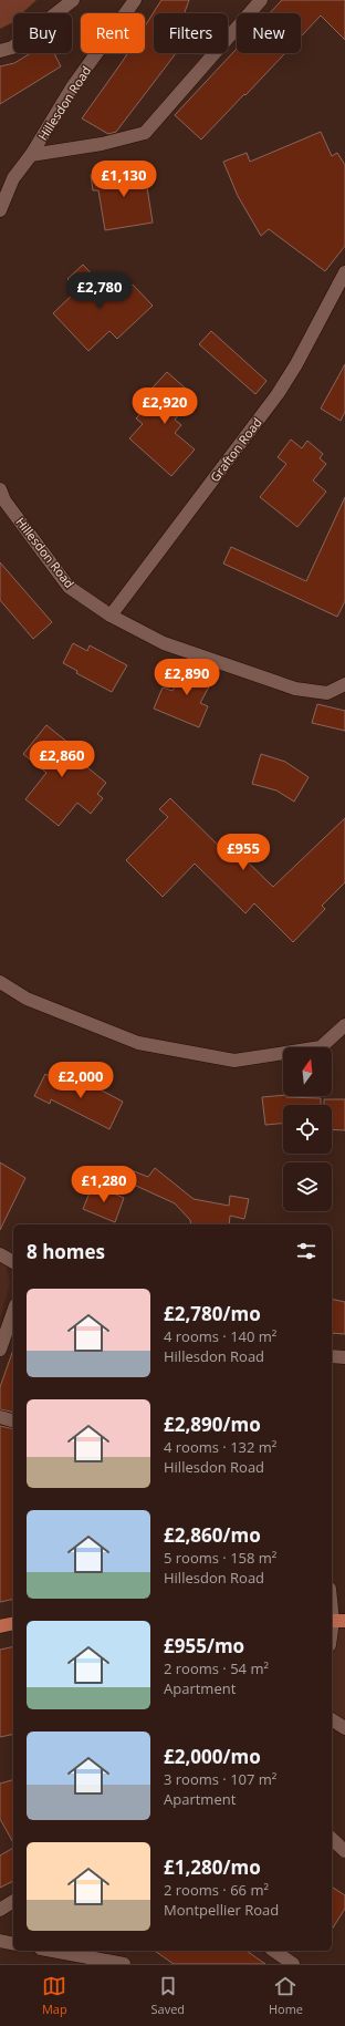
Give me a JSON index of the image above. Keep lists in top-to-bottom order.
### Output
{
  "streets": {
    "street": ["Hillesdon Road", "Grafton Road"]
  },
  "crossings": [
    ["Hillesdon Road", "Grafton Road"]
  ],
  "north": "top",
  "page": {
    "chip": [
      "Buy",
      "Rent",
      "Filters",
      "New"
    ],
    "price": [
      "£1,130",
      "£2,780",
      "£2,920",
      "£2,890",
      "£2,860",
      "£955",
      "£2,000",
      "£1,280"
    ],
    "heading": "8 homes",
    "list": [
      {
        "name": "£2,780/mo",
        "note": "4 rooms · 140 m² · Hillesdon Road"
      },
      {
        "name": "£2,890/mo",
        "note": "4 rooms · 132 m² · Hillesdon Road"
      },
      {
        "name": "£2,860/mo",
        "note": "5 rooms · 158 m² · Hillesdon Road"
      },
      {
        "name": "£955/mo",
        "note": "2 rooms · 54 m² · Apartment"
      },
      {
        "name": "£2,000/mo",
        "note": "3 rooms · 107 m² · Apartment"
      },
      {
        "name": "£1,280/mo",
        "note": "2 rooms · 66 m² · Montpellier Road"
      }
    ],
    "tabs": ["Map", "Saved", "Home"]
  }
}
